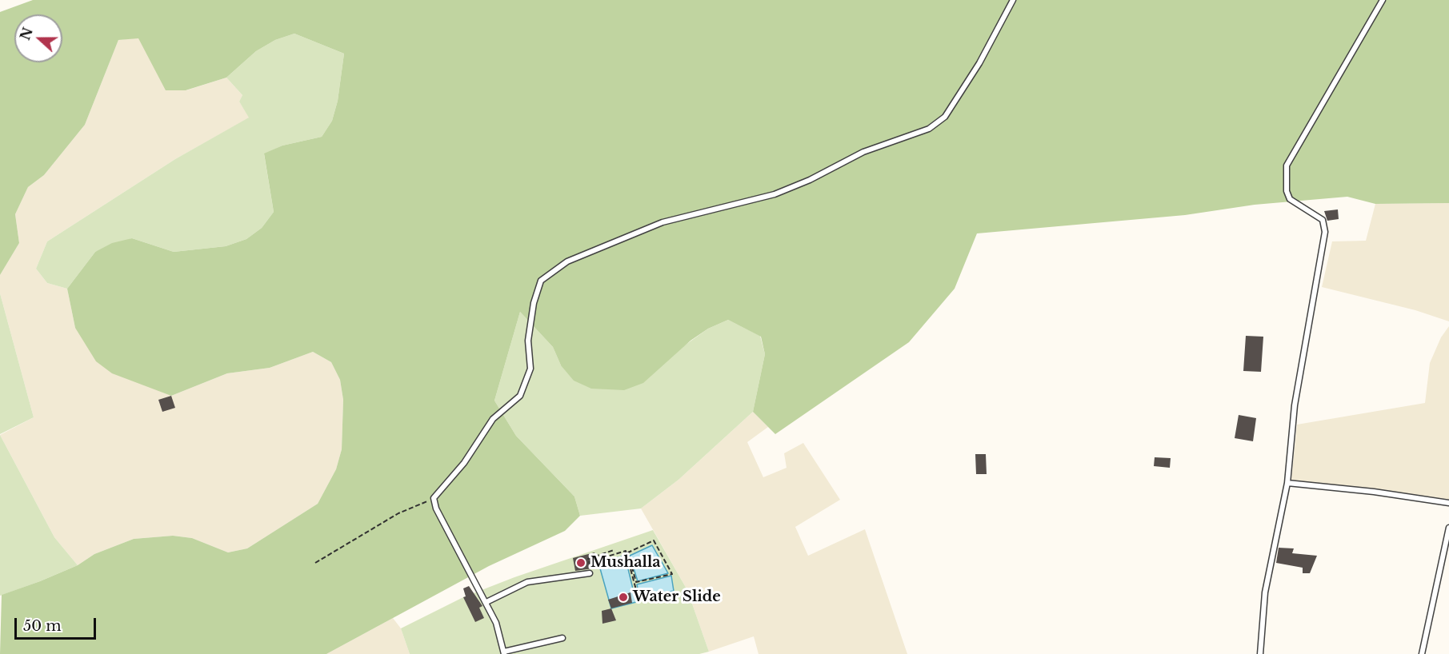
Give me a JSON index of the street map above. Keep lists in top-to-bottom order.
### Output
{
  "places": ["Mushalla", "Water Slide"],
  "scale_bar": "50 m",
  "north": "left"
}
